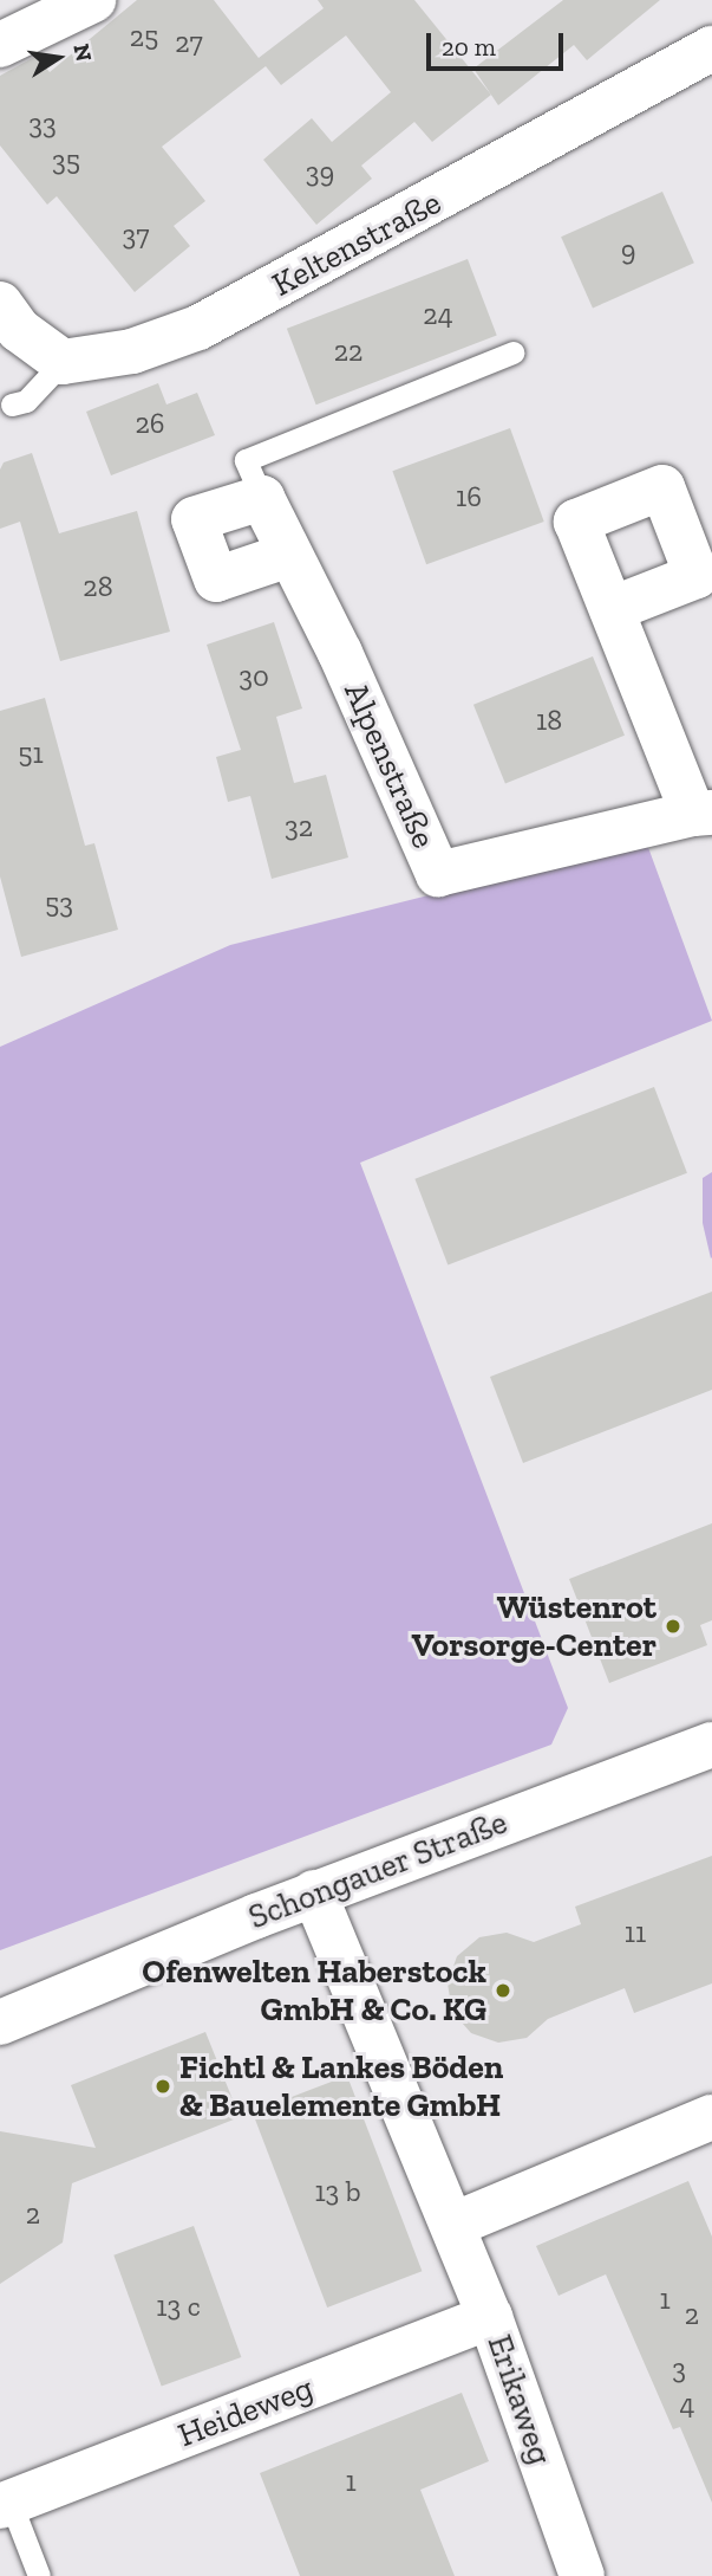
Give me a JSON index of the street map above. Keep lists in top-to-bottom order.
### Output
{
  "streets": {
    "street": [
      "Keltenstraße",
      "Alpenstraße",
      "Schongauer Straße",
      "Erikaweg",
      "Heideweg"
    ]
  },
  "crossings": [
    ["Schongauer Straße", "Erikaweg"],
    ["Erikaweg", "Heideweg"]
  ],
  "places": ["Wüstenrot Vorsorge-Center", "Ofenwelten Haberstock GmbH & Co. KG", "Fichtl & Lankes Böden & Bauelemente GmbH"],
  "house_numbers": [
    "25",
    "27",
    "33",
    "35",
    "39",
    "37",
    "9",
    "24",
    "22",
    "26",
    "16",
    "28",
    "30",
    "18",
    "51",
    "32",
    "53",
    "11",
    "13 b",
    "2",
    "1",
    "13 c",
    "2",
    "3",
    "4",
    "1"
  ],
  "scale_bar": "20 m",
  "north": "right"
}
